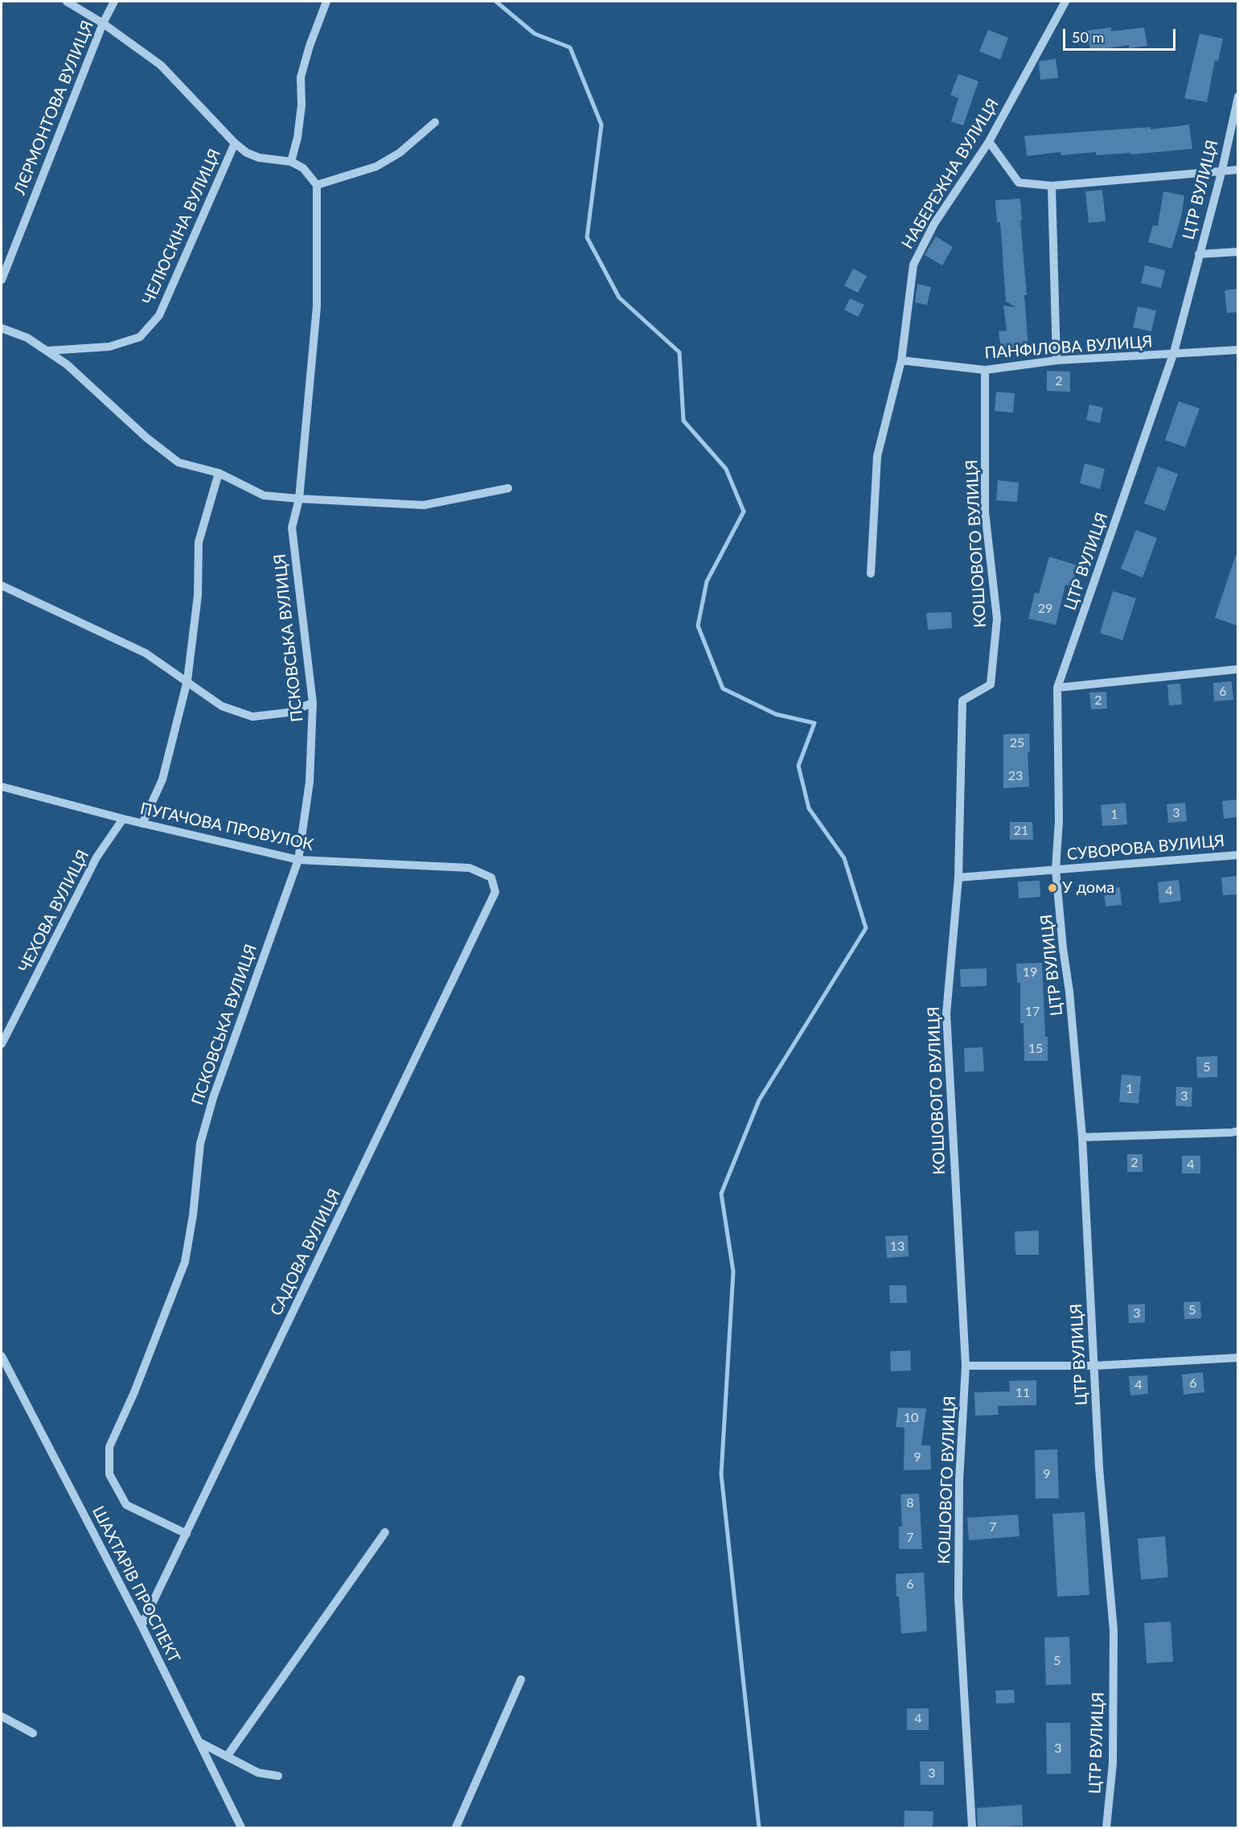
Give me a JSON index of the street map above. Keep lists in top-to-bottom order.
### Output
{
  "streets": {
    "street": [
      "ЛЄРМОНТОВА ВУЛИЦЯ",
      "НАБЕРЕЖНА ВУЛИЦЯ",
      "ЦТР ВУЛИЦЯ",
      "ЧЕЛЮСКІНА ВУЛИЦЯ",
      "ПАНФІЛОВА ВУЛИЦЯ",
      "КОШОВОГО ВУЛИЦЯ",
      "ПСКОВСЬКА ВУЛИЦЯ",
      "ПУГАЧОВА ПРОВУЛОК",
      "СУВОРОВА ВУЛИЦЯ",
      "ЧЕХОВА ВУЛИЦЯ",
      "САДОВА ВУЛИЦЯ",
      "ШАХТАРІВ ПРОСПЕКТ"
    ]
  },
  "crossings": [
    ["НАБЕРЕЖНА ВУЛИЦЯ", "ПАНФІЛОВА ВУЛИЦЯ"],
    ["ЦТР ВУЛИЦЯ", "ПАНФІЛОВА ВУЛИЦЯ"],
    ["ЦТР ВУЛИЦЯ", "СУВОРОВА ВУЛИЦЯ"],
    ["ПАНФІЛОВА ВУЛИЦЯ", "КОШОВОГО ВУЛИЦЯ"],
    ["КОШОВОГО ВУЛИЦЯ", "СУВОРОВА ВУЛИЦЯ"],
    ["ПСКОВСЬКА ВУЛИЦЯ", "ПУГАЧОВА ПРОВУЛОК"],
    ["ПСКОВСЬКА ВУЛИЦЯ", "САДОВА ВУЛИЦЯ"],
    ["ПУГАЧОВА ПРОВУЛОК", "ЧЕХОВА ВУЛИЦЯ"],
    ["ПУГАЧОВА ПРОВУЛОК", "САДОВА ВУЛИЦЯ"],
    ["САДОВА ВУЛИЦЯ", "ШАХТАРІВ ПРОСПЕКТ"]
  ],
  "places": ["У дома"],
  "house_numbers": [
    "2",
    "29",
    "6",
    "2",
    "25",
    "23",
    "3",
    "1",
    "21",
    "4",
    "19",
    "17",
    "15",
    "5",
    "1",
    "3",
    "2",
    "4",
    "13",
    "5",
    "3",
    "6",
    "4",
    "11",
    "10",
    "9",
    "9",
    "8",
    "7",
    "7",
    "6",
    "5",
    "4",
    "3",
    "3"
  ],
  "scale_bar": "50 m"
}
